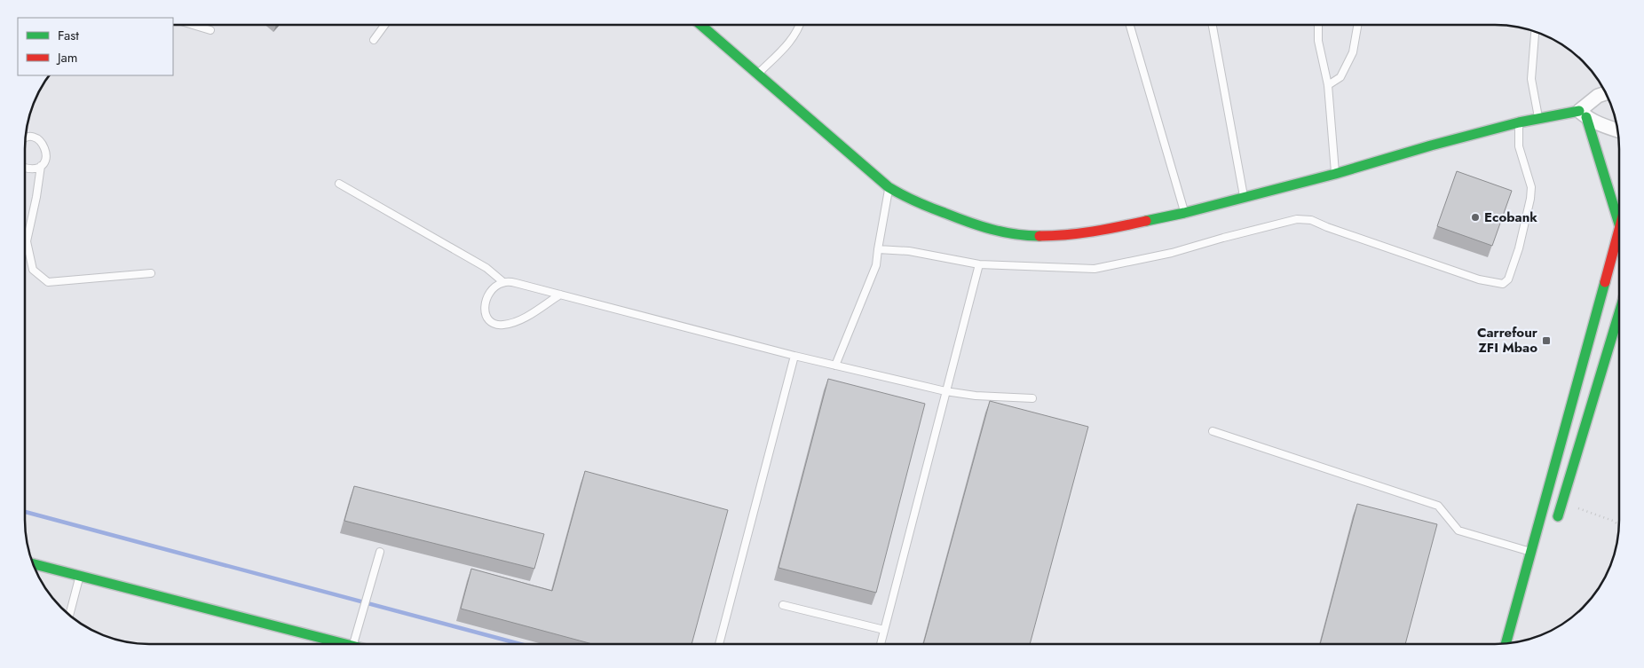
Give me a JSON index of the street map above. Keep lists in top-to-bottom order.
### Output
{
  "places": {
    "other": ["Ecobank"],
    "transit": ["Carrefour ZFI Mbao"]
  },
  "legend": ["Fast", "Jam"]
}
